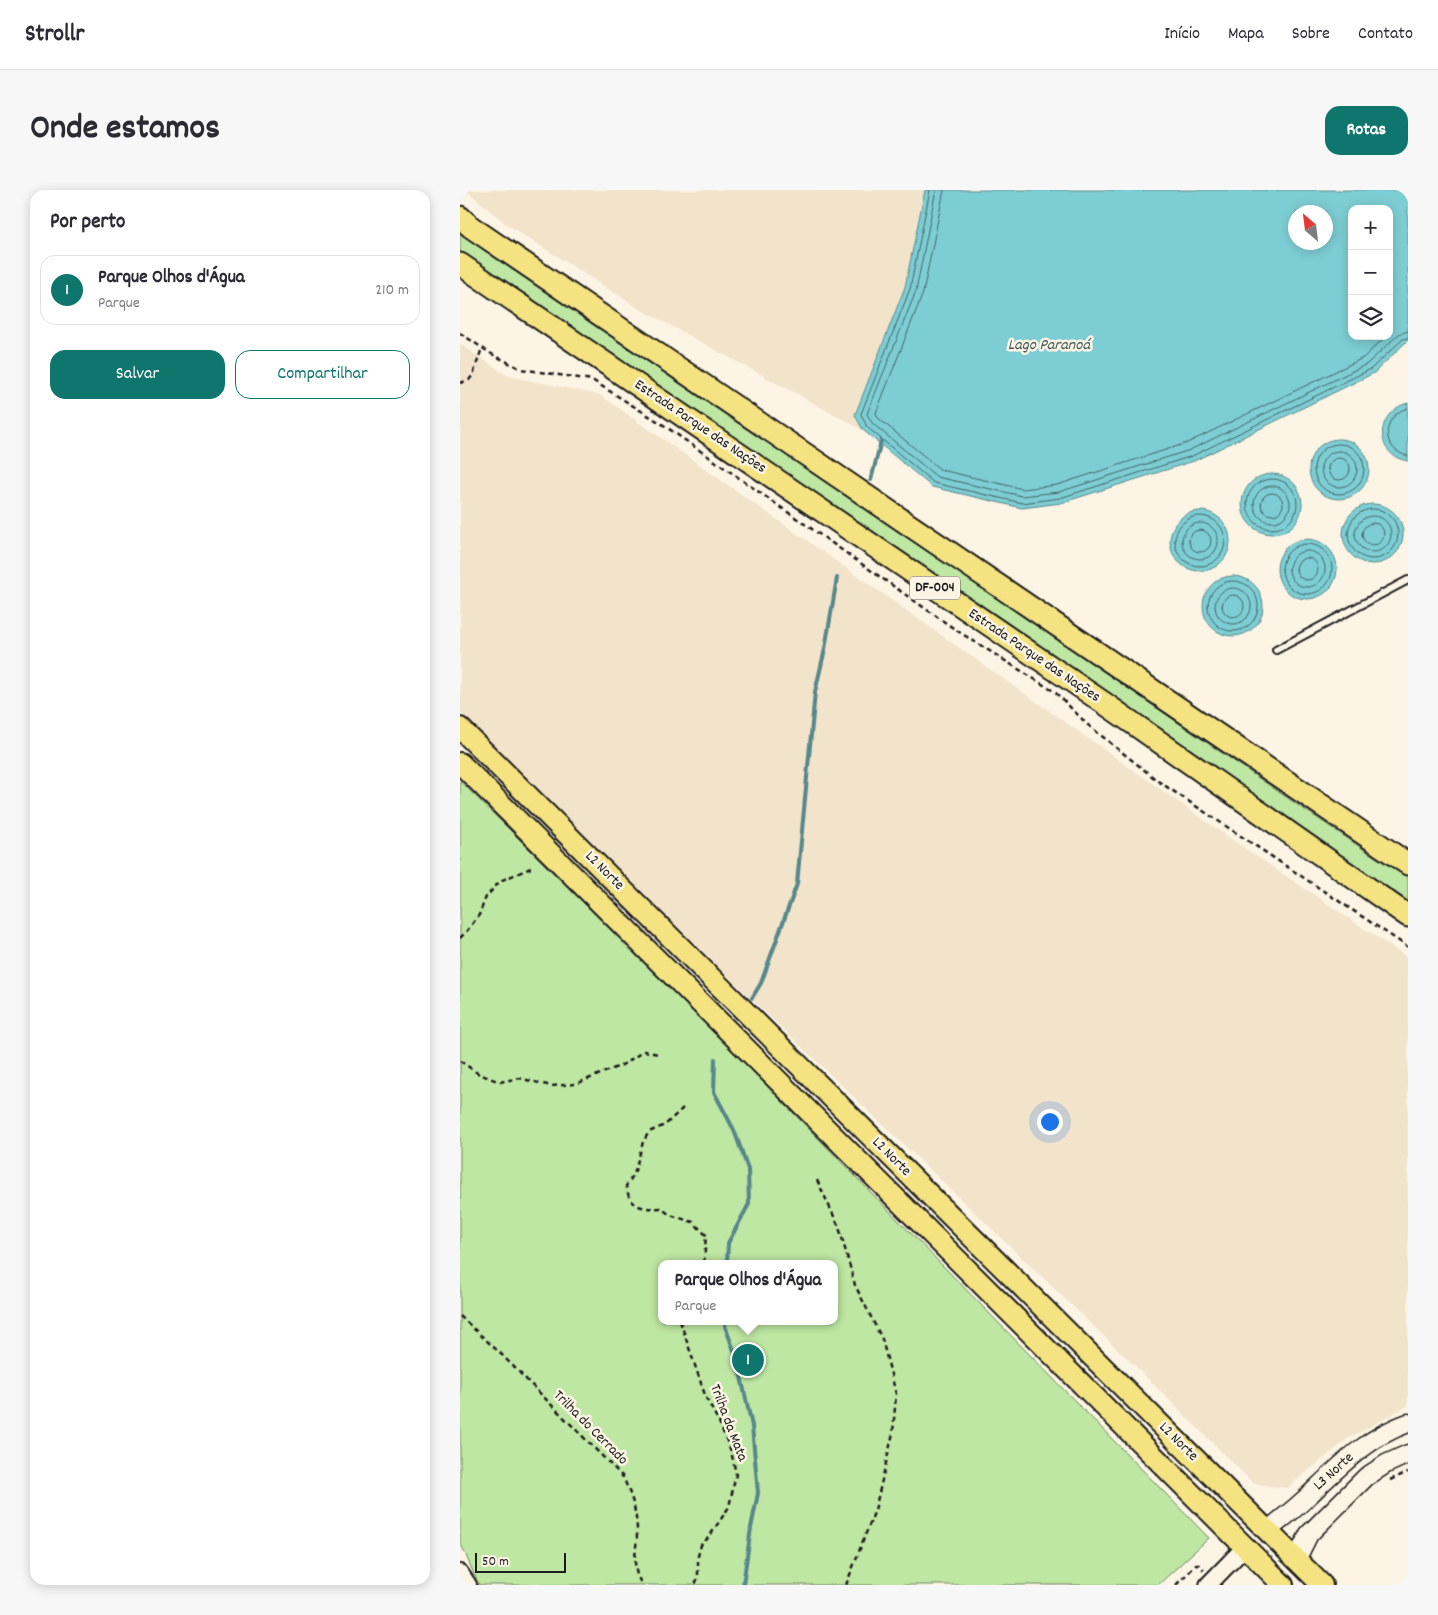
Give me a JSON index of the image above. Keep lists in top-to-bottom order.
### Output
{
  "streets": {
    "highway": ["Estrada Parque das Nações", "DF-004"],
    "main road": ["L2 Norte", "L3 Norte"],
    "path": ["Trilha da Mata", "Trilha do Cerrado"]
  },
  "crossings": [
    ["L2 Norte", "L3 Norte"]
  ],
  "water": ["Lago Paranoá"],
  "scale_bar": "50 m",
  "north": "top left",
  "page": {
    "header": "Strollr",
    "nav": [
      "Início",
      "Mapa",
      "Sobre",
      "Contato"
    ],
    "title": "Onde estamos",
    "buttons": [
      "Rotas",
      ["Salvar", "Compartilhar"]
    ],
    "heading": "Por perto",
    "map_buttons": ["+", "−"],
    "list": [
      {
        "mark": "1",
        "name": "Parque Olhos d'Água",
        "note": "Parque",
        "value": "210 m"
      }
    ],
    "popup": ["Parque Olhos d'Água", "Parque"],
    "pins": "1",
    "scale": "50 m"
  }
}
